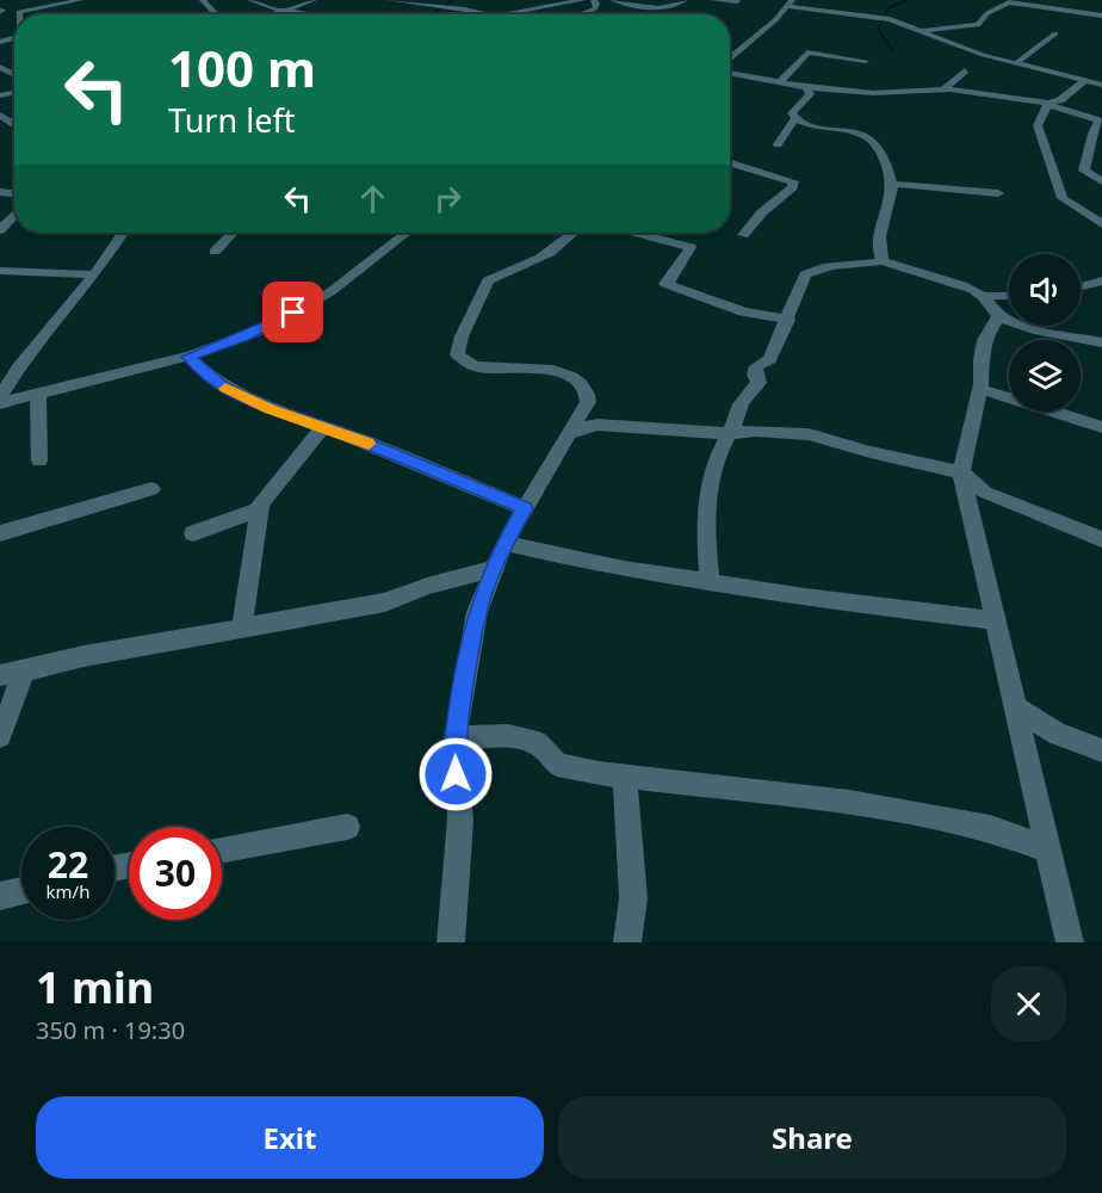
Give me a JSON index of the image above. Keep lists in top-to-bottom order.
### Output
{
  "page": {
    "turn": ["100 m", "Turn left"],
    "speed": "22 km/h",
    "limit": "30",
    "heading": ["1 min", "350 m · 19:30"],
    "buttons": ["Exit", "Share"]
  }
}
